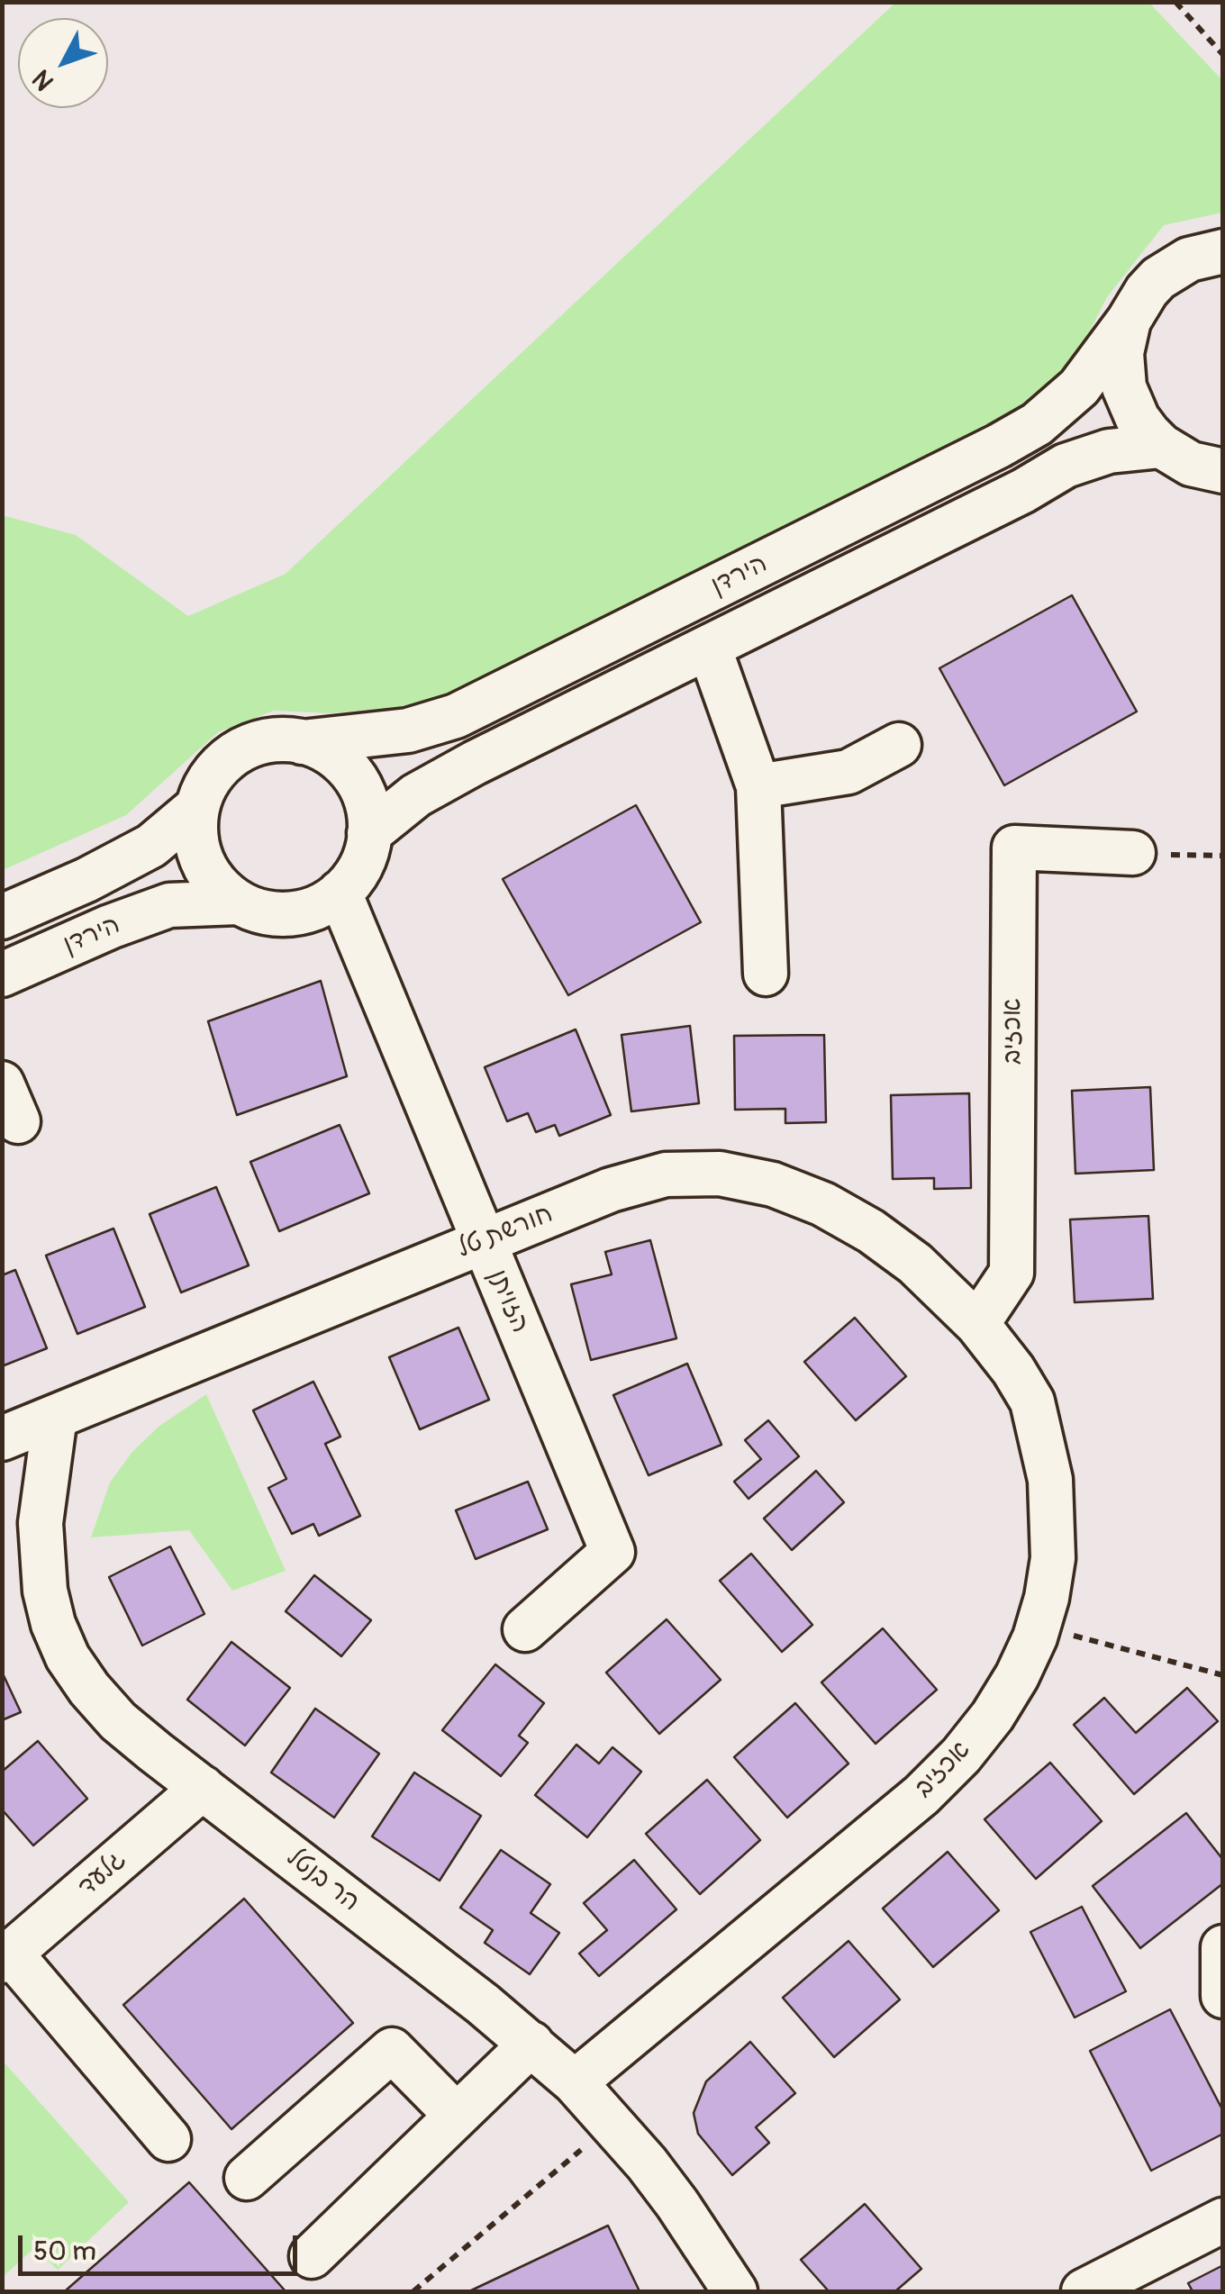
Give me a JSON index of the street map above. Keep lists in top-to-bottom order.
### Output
{
  "streets": {
    "street": [
      "הירדן",
      "אכזיב",
      "חורשת טל",
      "הזויתן",
      "גלעד",
      "הר בנטל"
    ]
  },
  "crossings": [
    ["הירדן", "הזויתן"],
    ["אכזיב", "חורשת טל"],
    ["אכזיב", "הר בנטל"],
    ["חורשת טל", "הזויתן"],
    ["חורשת טל", "הר בנטל"],
    ["גלעד", "הר בנטל"]
  ],
  "scale_bar": "50 m",
  "north": "bottom left"
}
